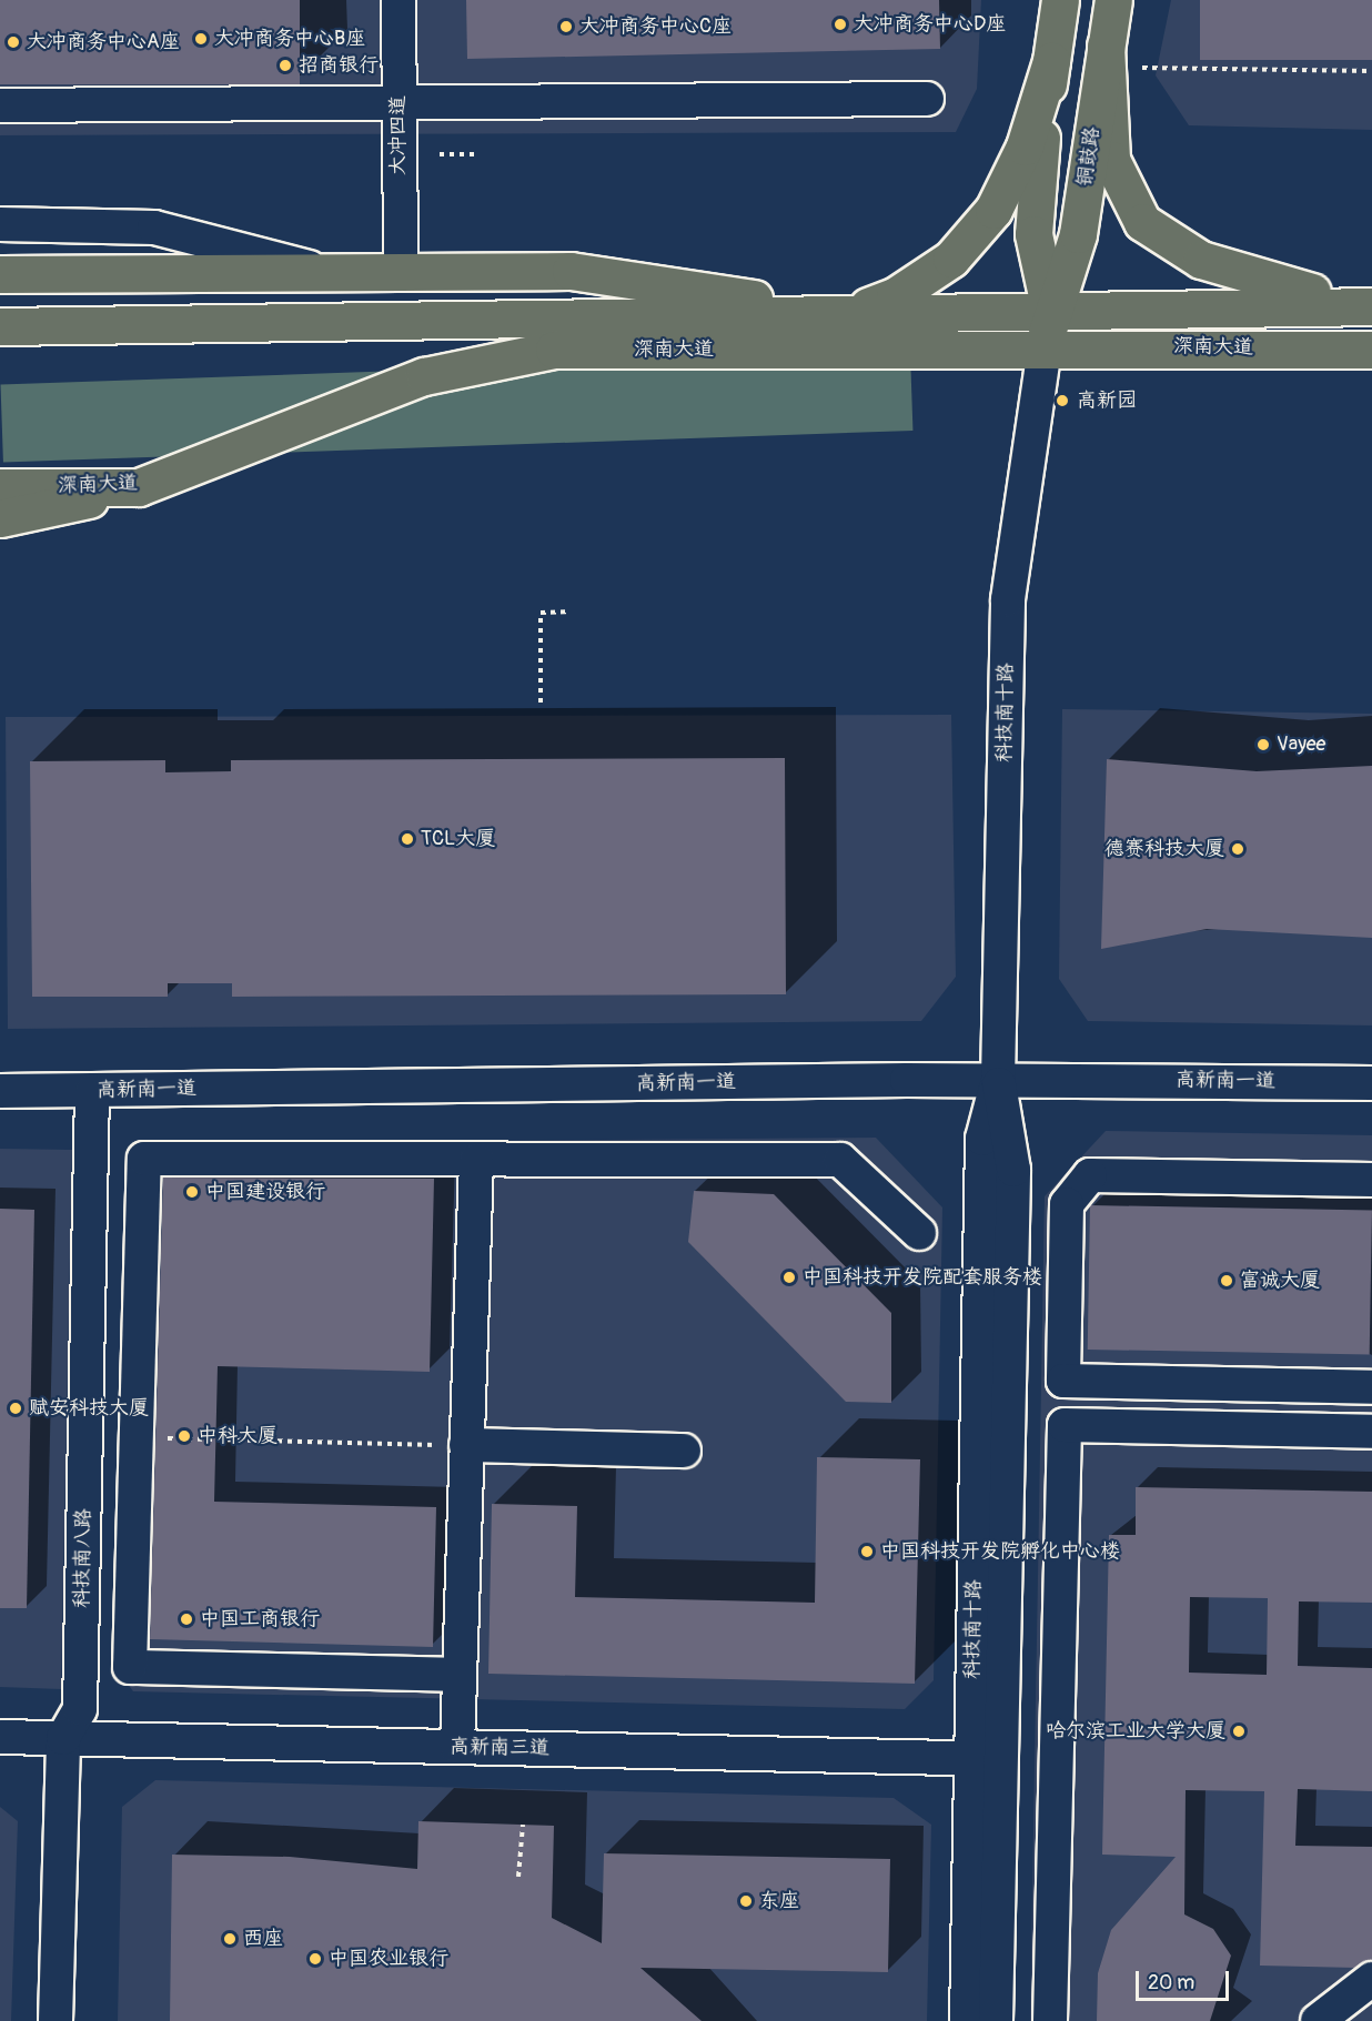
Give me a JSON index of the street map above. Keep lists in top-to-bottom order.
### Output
{
  "streets": {
    "main road": ["铜鼓路", "深南大道"],
    "street": [
      "大冲四道",
      "科技南十路",
      "高新南一道",
      "科技南八路",
      "高新南三道"
    ]
  },
  "crossings": [
    ["铜鼓路", "深南大道"],
    ["铜鼓路", "科技南十路"],
    ["深南大道", "科技南十路"],
    ["科技南十路", "高新南一道"],
    ["科技南十路", "高新南三道"],
    ["高新南一道", "科技南八路"],
    ["科技南八路", "高新南三道"]
  ],
  "places": [
    "大冲商务中心D座",
    "大冲商务中心C座",
    "大冲商务中心B座",
    "大冲商务中心A座",
    "招商银行",
    "高新园",
    "Vayee",
    "TCL大厦",
    "德赛科技大厦",
    "中国建设银行",
    "中国科技开发院配套服务楼",
    "富诚大厦",
    "赋安科技大厦",
    "中科大厦",
    "中国科技开发院孵化中心楼",
    "中国工商银行",
    "哈尔滨工业大学大厦",
    "东座",
    "西座",
    "中国农业银行"
  ],
  "scale_bar": "20 m"
}
